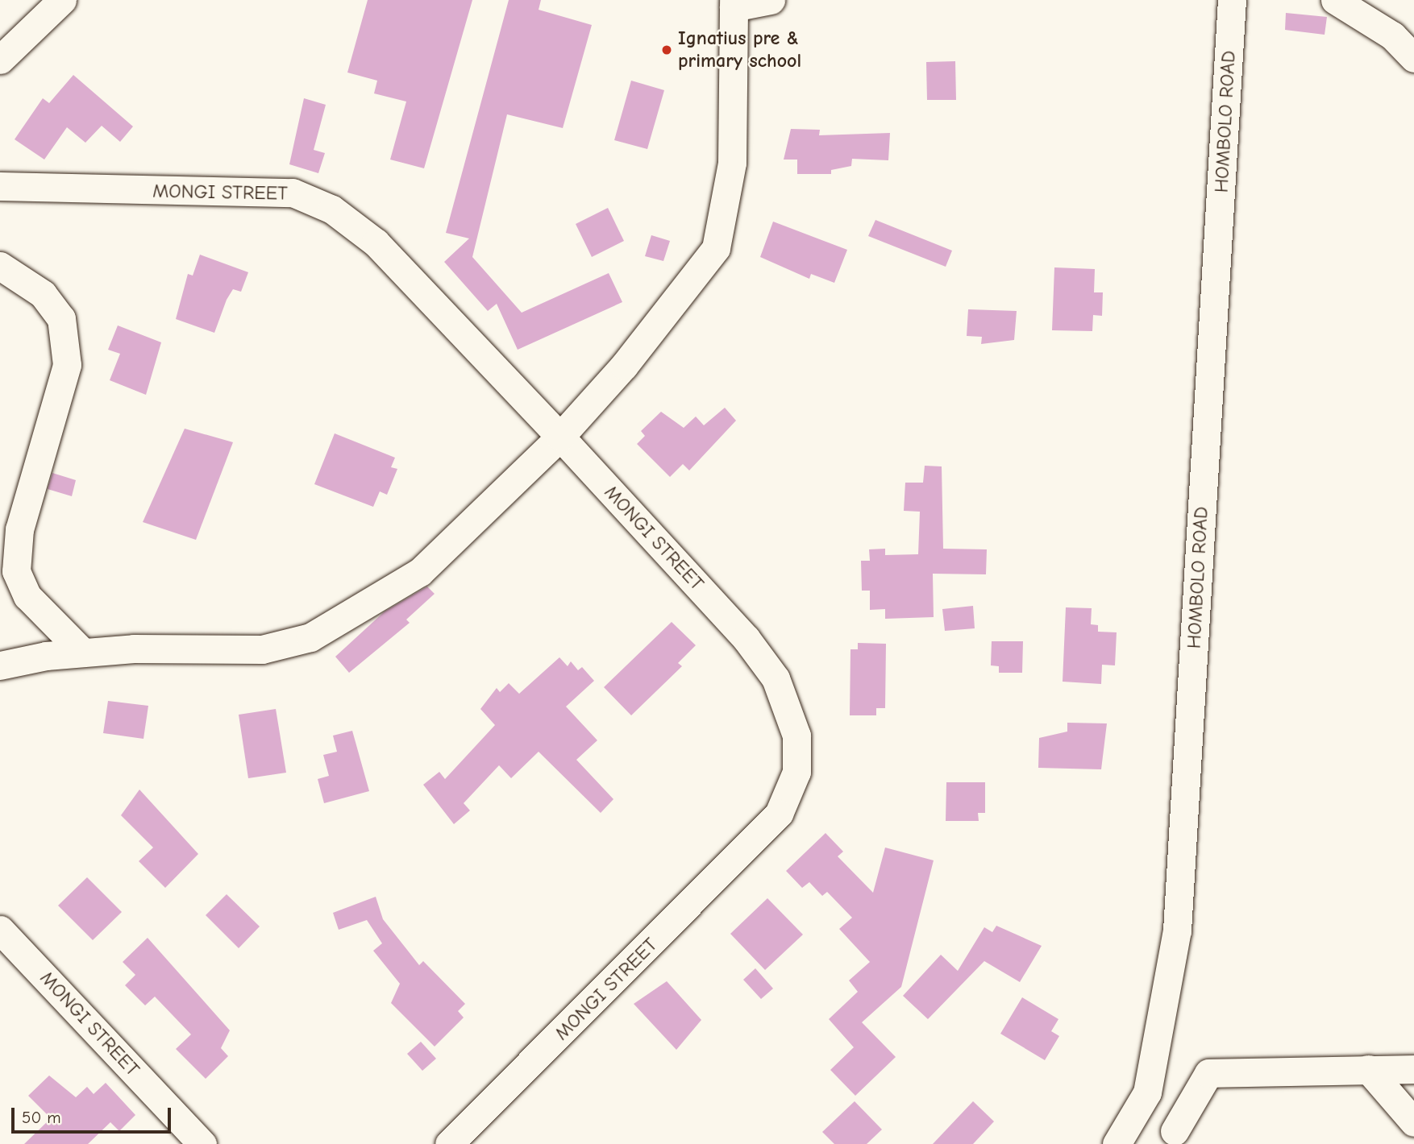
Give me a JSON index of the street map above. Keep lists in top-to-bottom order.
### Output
{
  "streets": {
    "street": ["HOMBOLO ROAD", "MONGI STREET"]
  },
  "places": ["Ignatius pre & primary school"],
  "scale_bar": "50 m"
}
